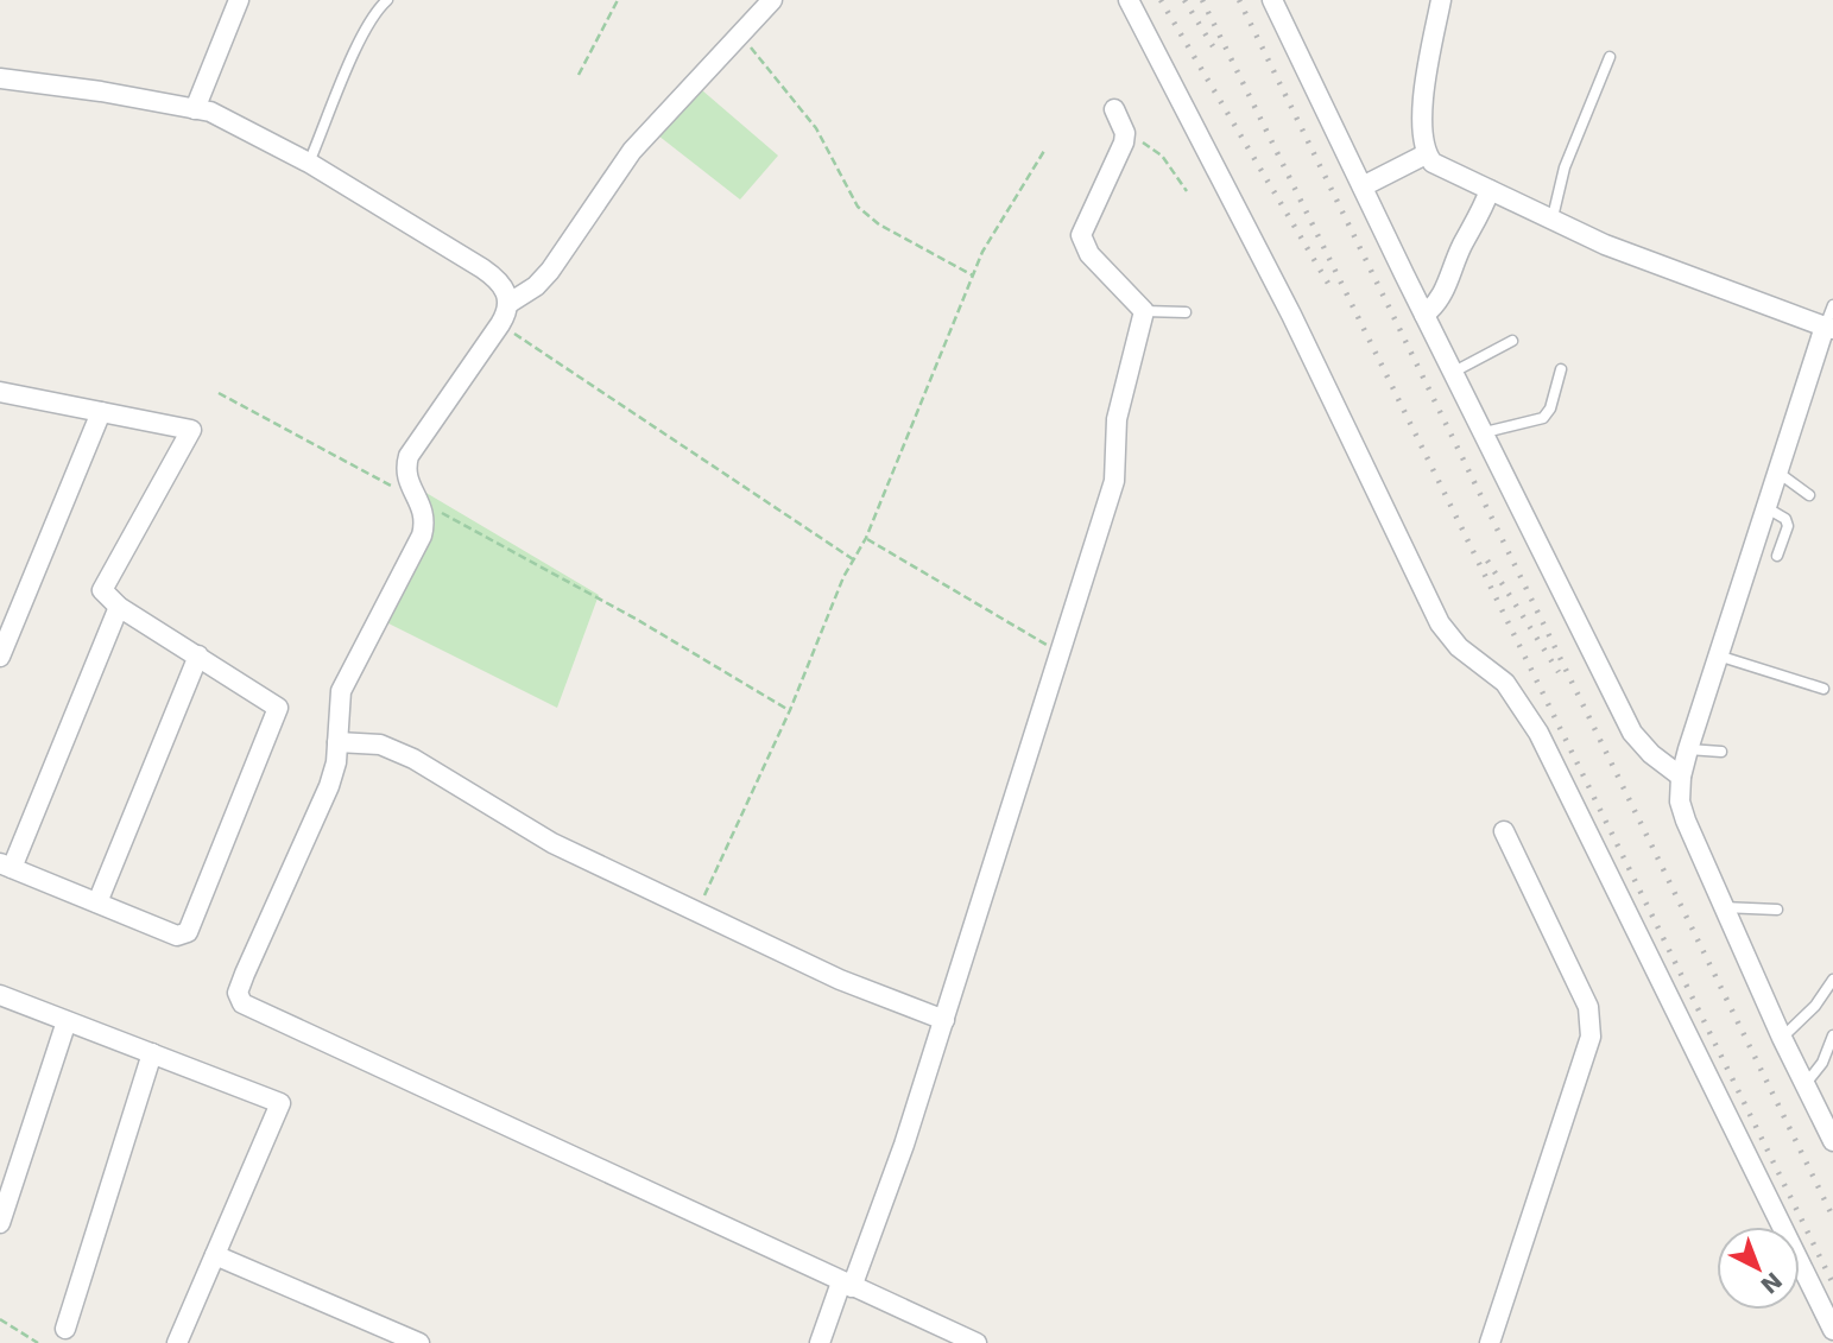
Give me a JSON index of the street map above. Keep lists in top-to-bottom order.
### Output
{
  "north": "bottom right"
}
